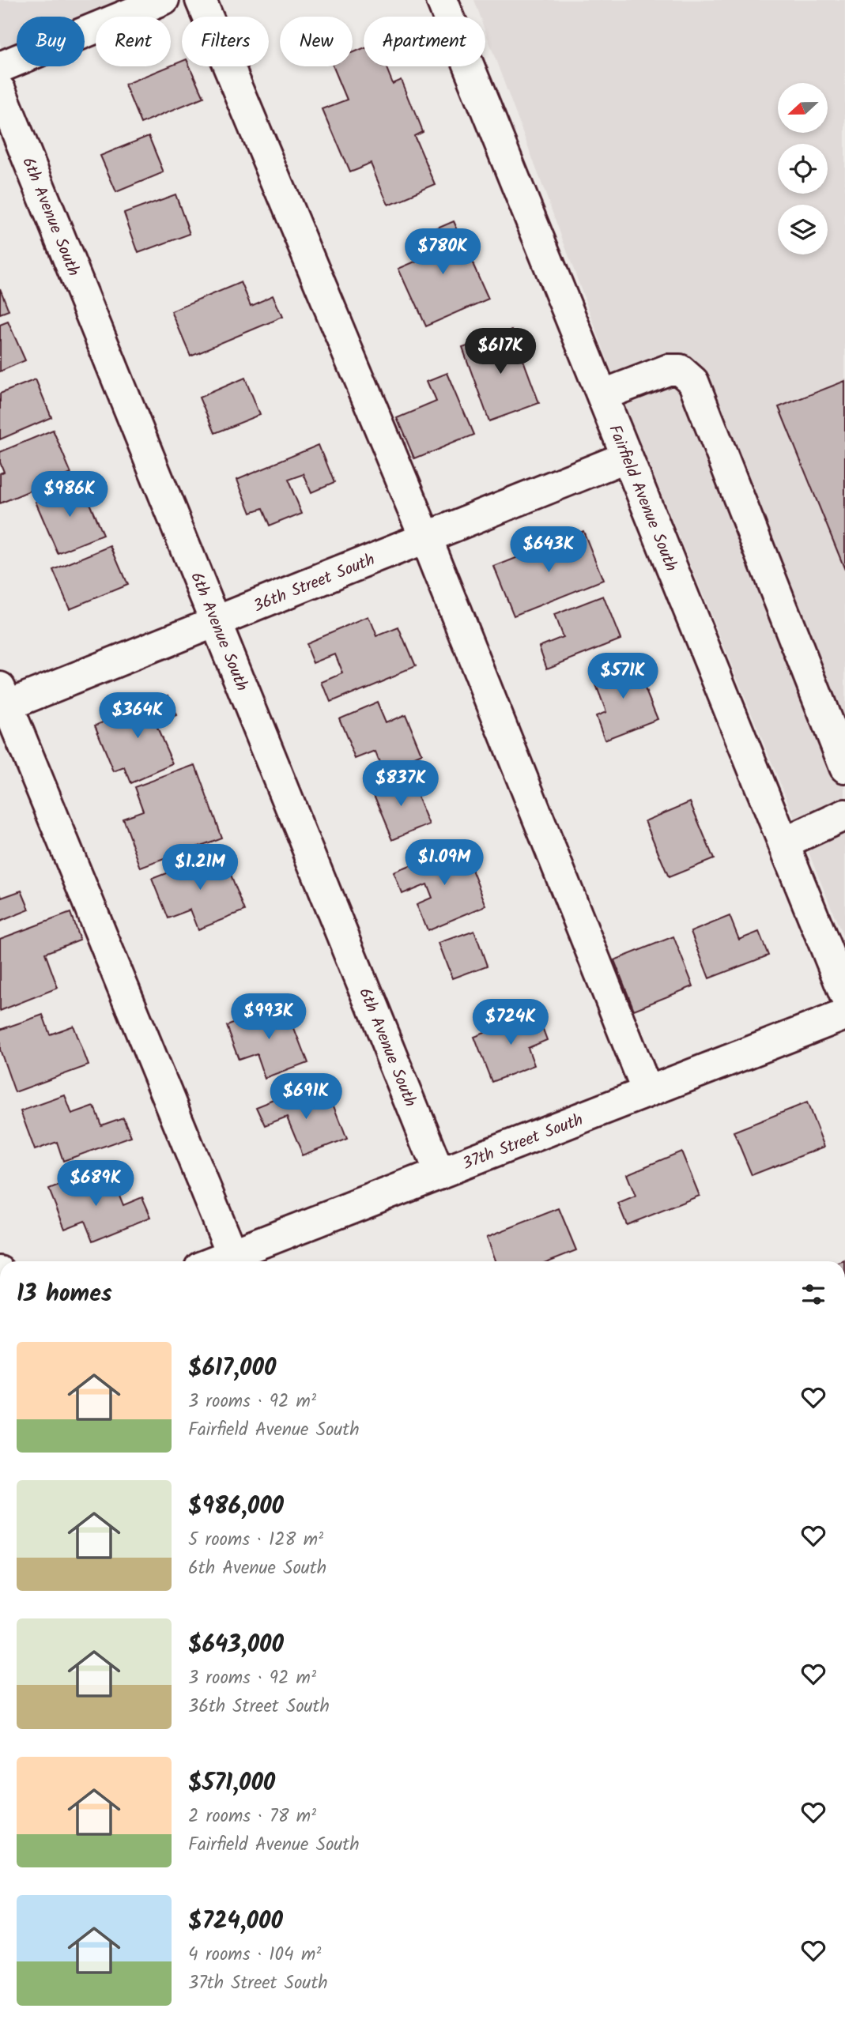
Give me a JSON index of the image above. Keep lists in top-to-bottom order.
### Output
{
  "streets": {
    "street": [
      "6th Avenue South",
      "Fairfield Avenue South",
      "36th Street South",
      "37th Street South"
    ]
  },
  "crossings": [
    ["6th Avenue South", "36th Street South"],
    ["6th Avenue South", "37th Street South"],
    ["Fairfield Avenue South", "36th Street South"]
  ],
  "north": "left",
  "page": {
    "chip": [
      "Buy",
      "Rent",
      "Filters",
      "New",
      "Apartment"
    ],
    "price": [
      "$780K",
      "$617K",
      "$986K",
      "$643K",
      "$571K",
      "$364K",
      "$837K",
      "$1.09M",
      "$1.21M",
      "$993K",
      "$724K",
      "$691K",
      "$689K"
    ],
    "heading": "13 homes",
    "list": [
      {
        "name": "$617,000",
        "note": "3 rooms · 92 m² · Fairfield Avenue South"
      },
      {
        "name": "$986,000",
        "note": "5 rooms · 128 m² · 6th Avenue South"
      },
      {
        "name": "$643,000",
        "note": "3 rooms · 92 m² · 36th Street South"
      },
      {
        "name": "$571,000",
        "note": "2 rooms · 78 m² · Fairfield Avenue South"
      },
      {
        "name": "$724,000",
        "note": "4 rooms · 104 m² · 37th Street South"
      }
    ]
  }
}
